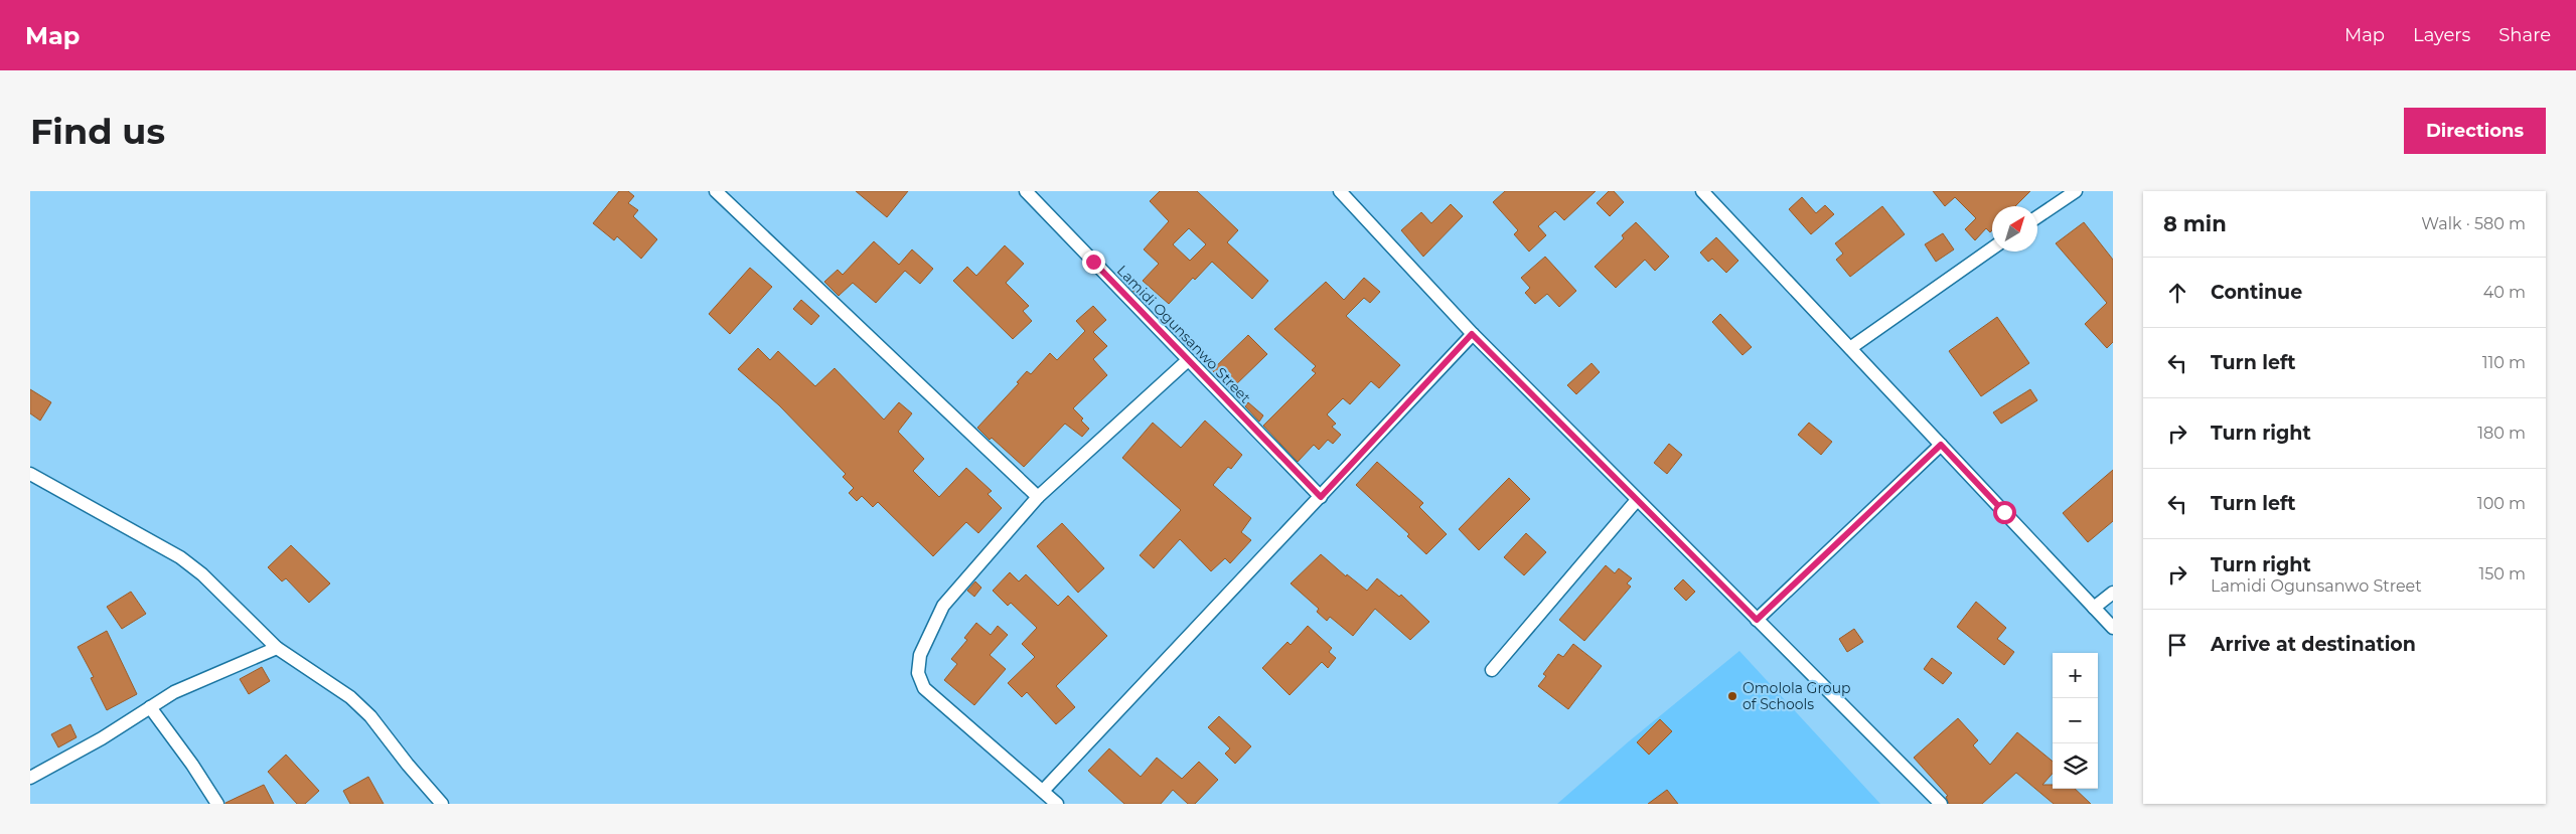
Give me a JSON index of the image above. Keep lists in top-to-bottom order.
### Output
{
  "streets": {
    "street": ["Lamidi Ogunsanwo Street"]
  },
  "places": ["Omolola Group of Schools"],
  "north": "top right",
  "page": {
    "header": "Map",
    "nav": ["Map", "Layers", "Share"],
    "buttons": "Directions",
    "title": "Find us",
    "heading": ["8 min", "Walk · 580 m"],
    "list": [
      ["Continue", "40 m"],
      ["Turn left", "110 m"],
      ["Turn right", "180 m"],
      ["Turn left", "100 m"],
      ["Turn right", "Lamidi Ogunsanwo Street", "150 m"],
      "Arrive at destination"
    ],
    "map_buttons": ["+", "−"]
  }
}
